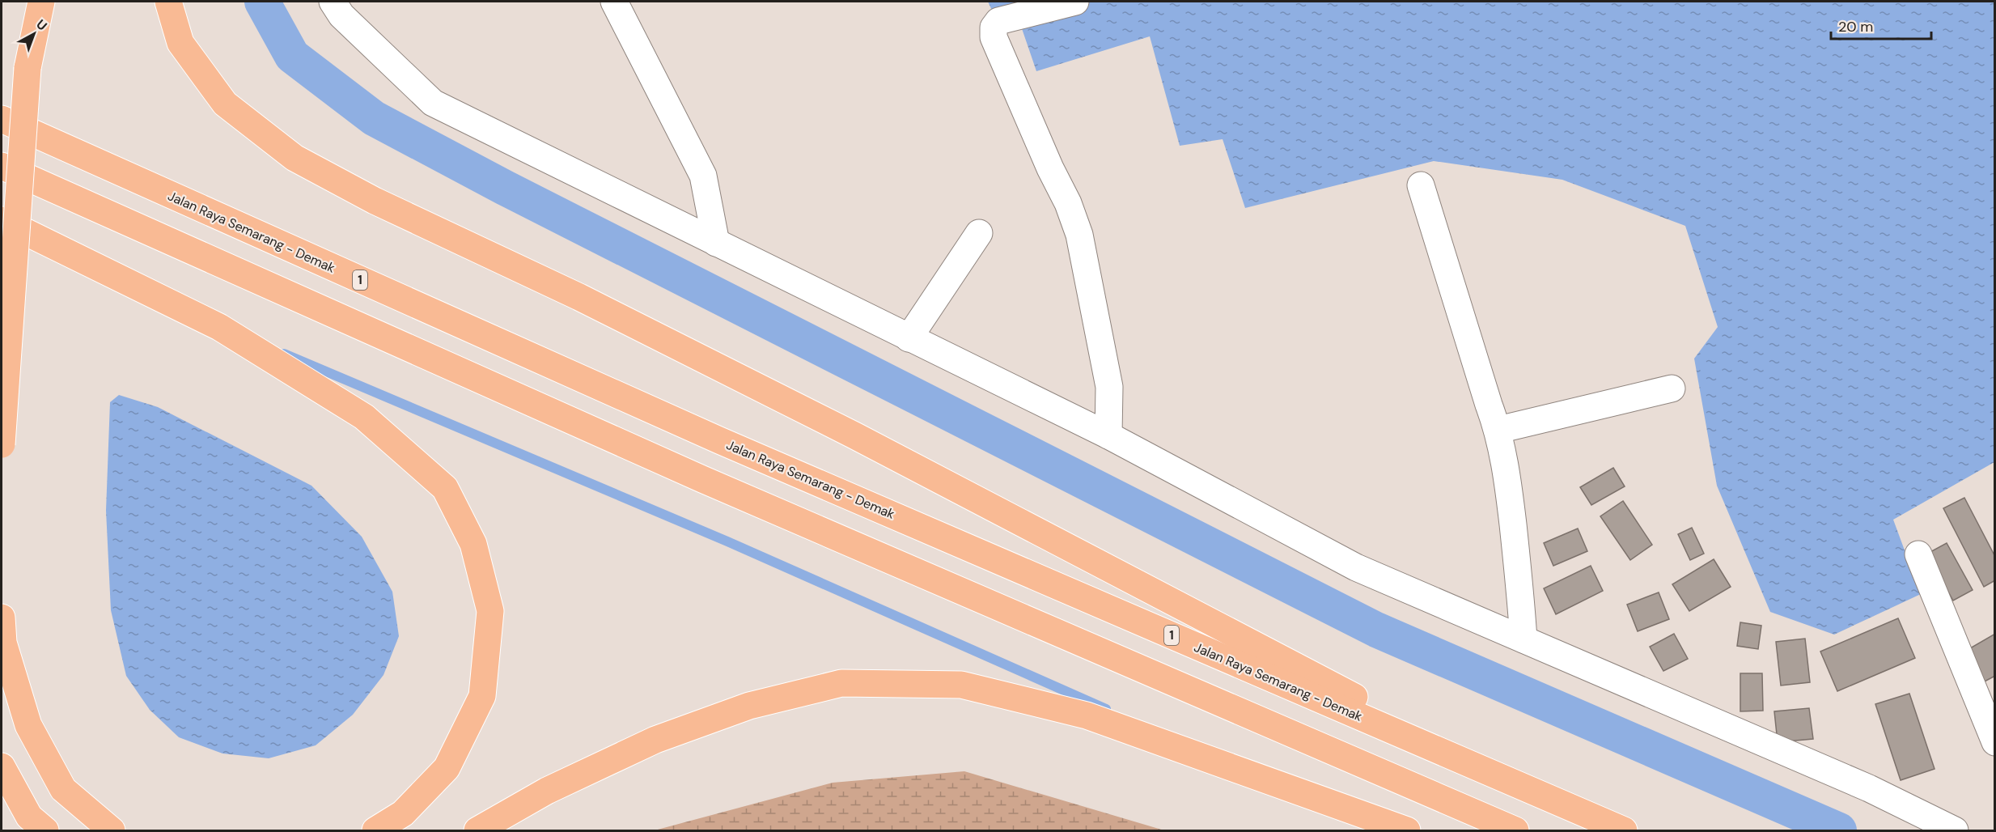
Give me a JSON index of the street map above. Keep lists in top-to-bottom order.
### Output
{
  "streets": {
    "highway": ["Jalan Raya Semarang - Demak", "1"]
  },
  "scale_bar": "20 m",
  "north": "top right"
}
